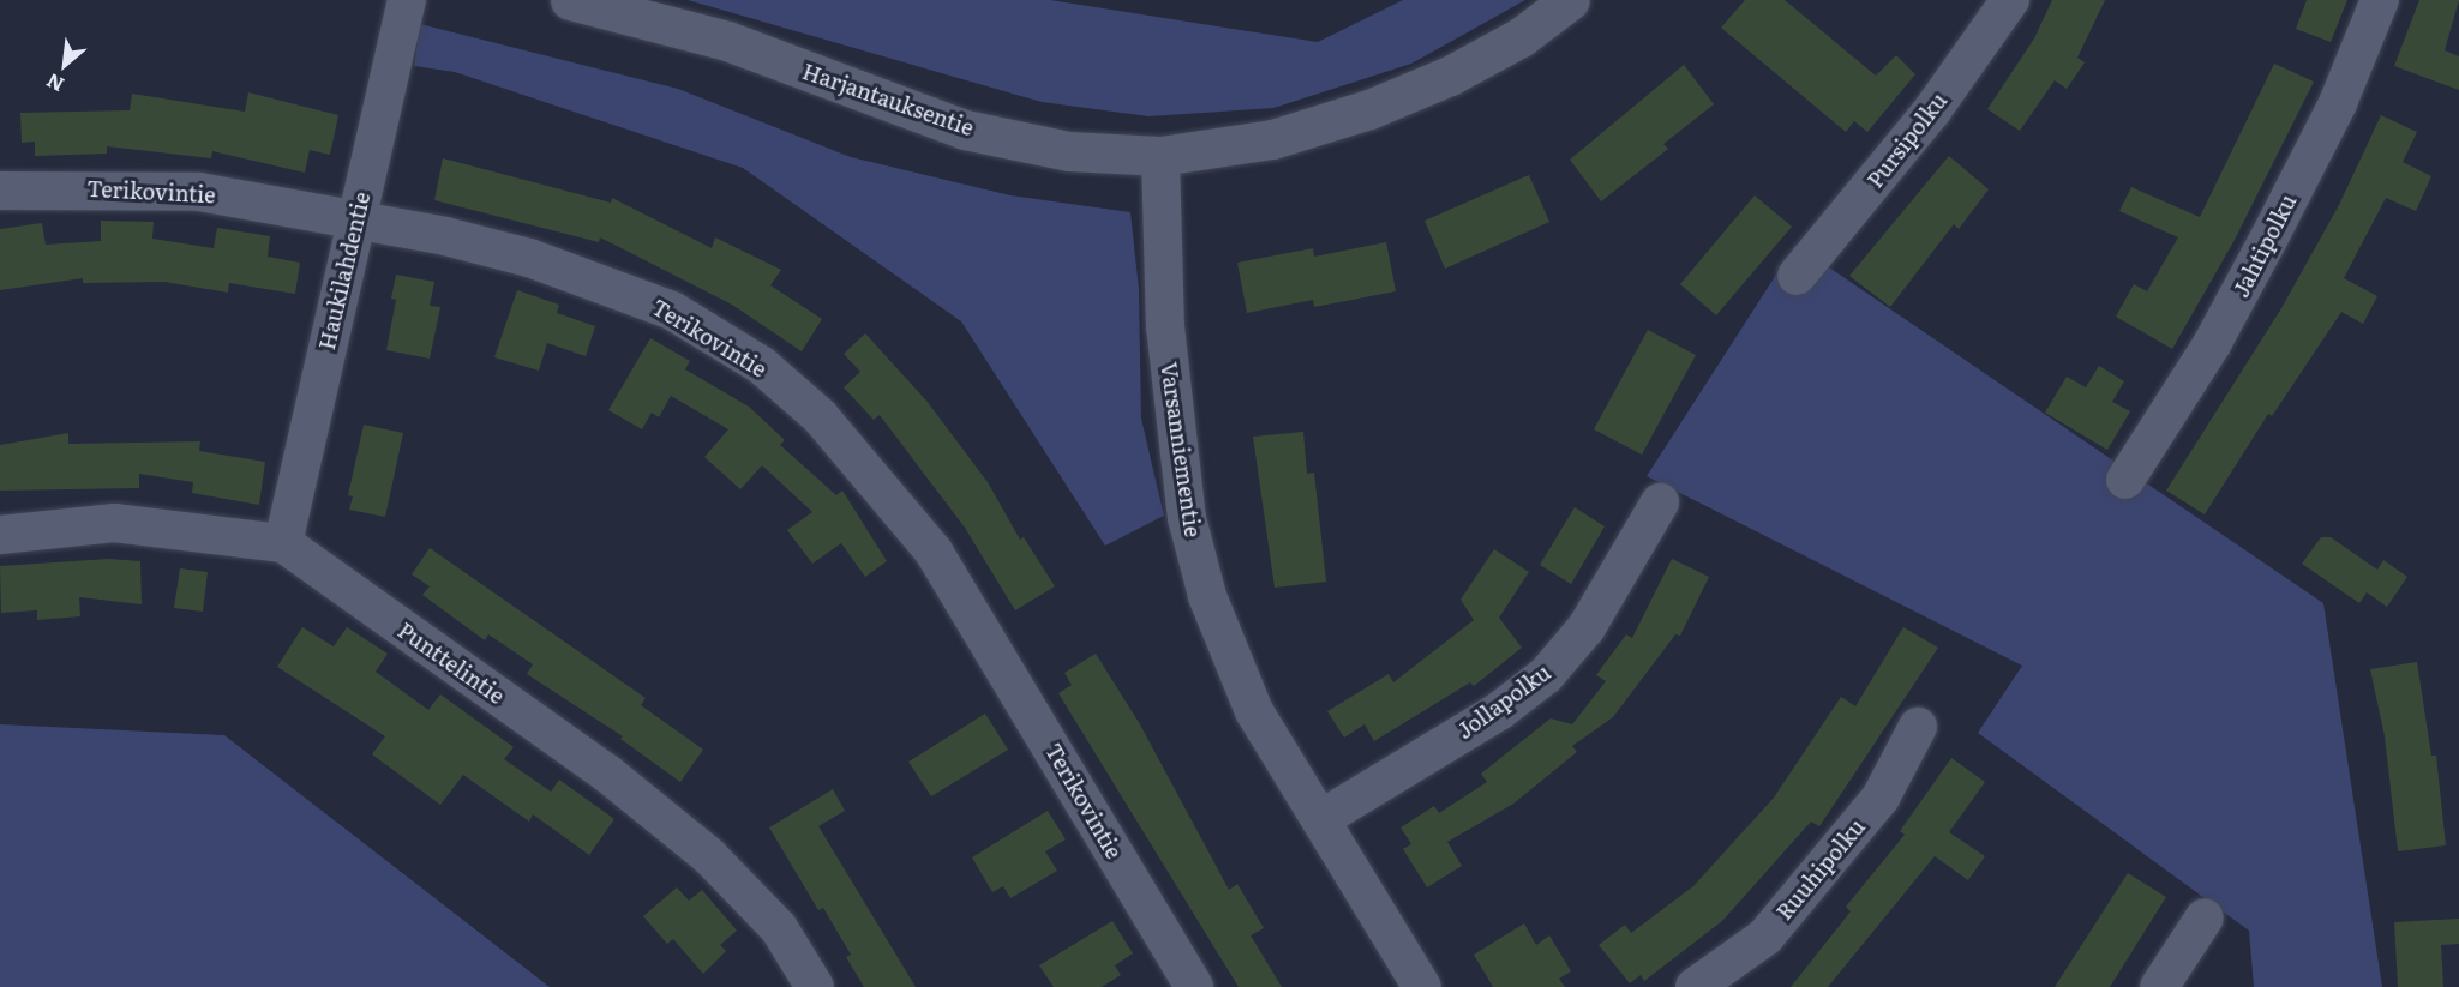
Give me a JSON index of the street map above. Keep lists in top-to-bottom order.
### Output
{
  "streets": {
    "street": [
      "Harjantauksentie",
      "Pursipolku",
      "Terikovintie",
      "Jahtipolku",
      "Haukilahdentie",
      "Varsanniementie",
      "Punttelintie",
      "Jollapolku",
      "Ruuhipolku"
    ]
  },
  "crossings": [
    ["Harjantauksentie", "Varsanniementie"],
    ["Terikovintie", "Haukilahdentie"],
    ["Haukilahdentie", "Punttelintie"],
    ["Varsanniementie", "Jollapolku"]
  ],
  "north": "bottom left"
}
